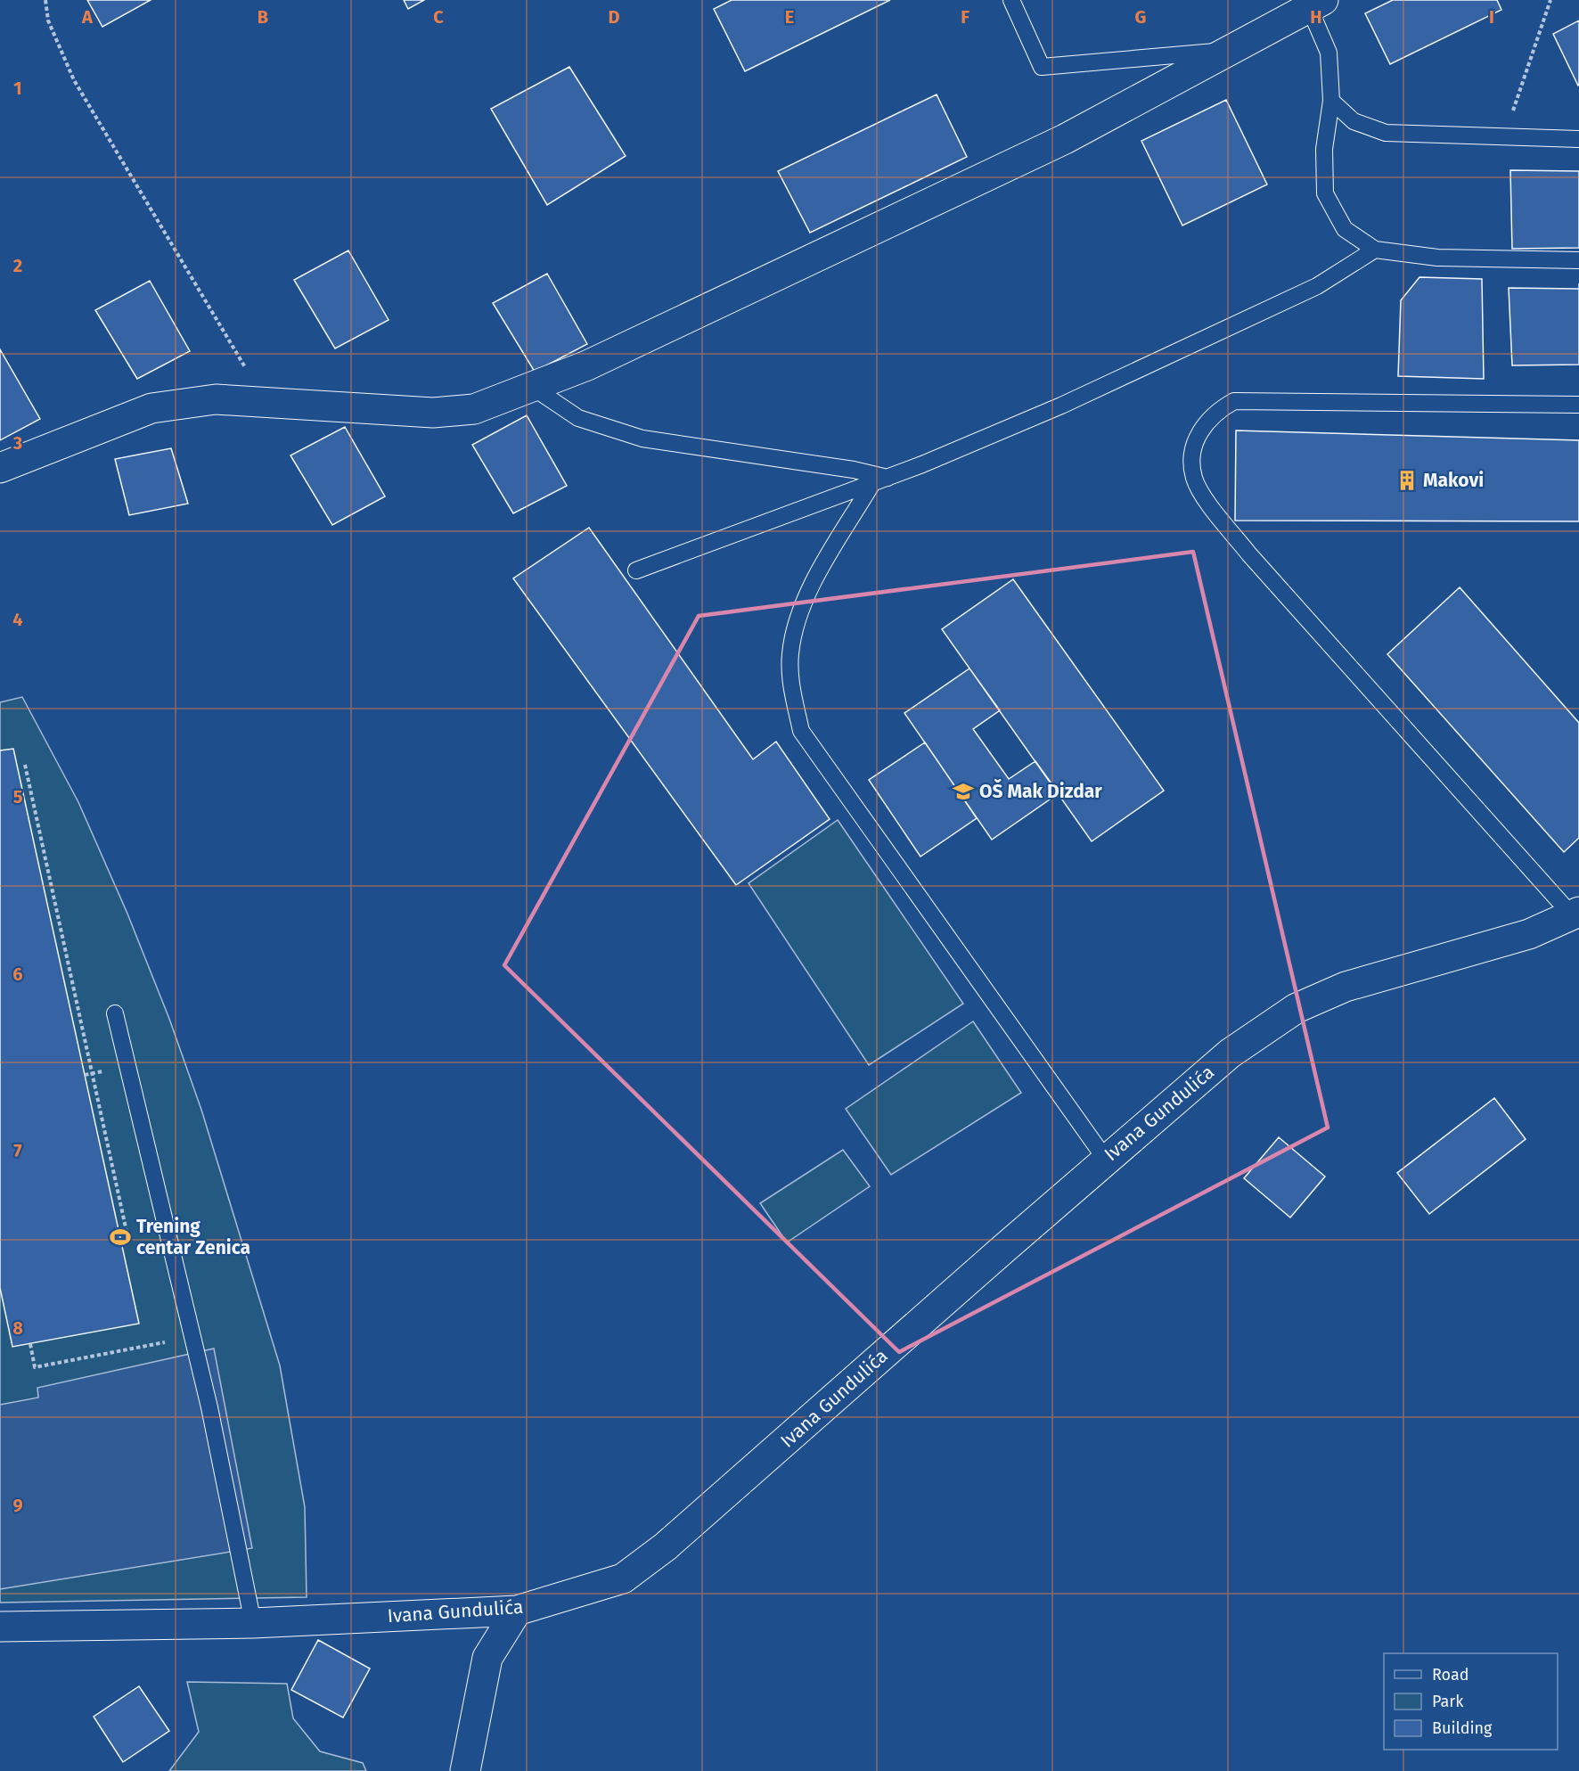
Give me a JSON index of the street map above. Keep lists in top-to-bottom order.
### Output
{
  "streets": {
    "street": ["Ivana Gundulića"]
  },
  "places": {
    "building": ["Makovi"],
    "school or university": ["OŠ Mak Dizdar"],
    "sports": ["Trening centar Zenica"]
  },
  "legend": ["Road", "Park", "Building"],
  "grid": {
    "columns": [
      "A",
      "B",
      "C",
      "D",
      "E",
      "F",
      "G",
      "H",
      "I"
    ],
    "rows": [
      "1",
      "2",
      "3",
      "4",
      "5",
      "6",
      "7",
      "8",
      "9"
    ]
  }
}
